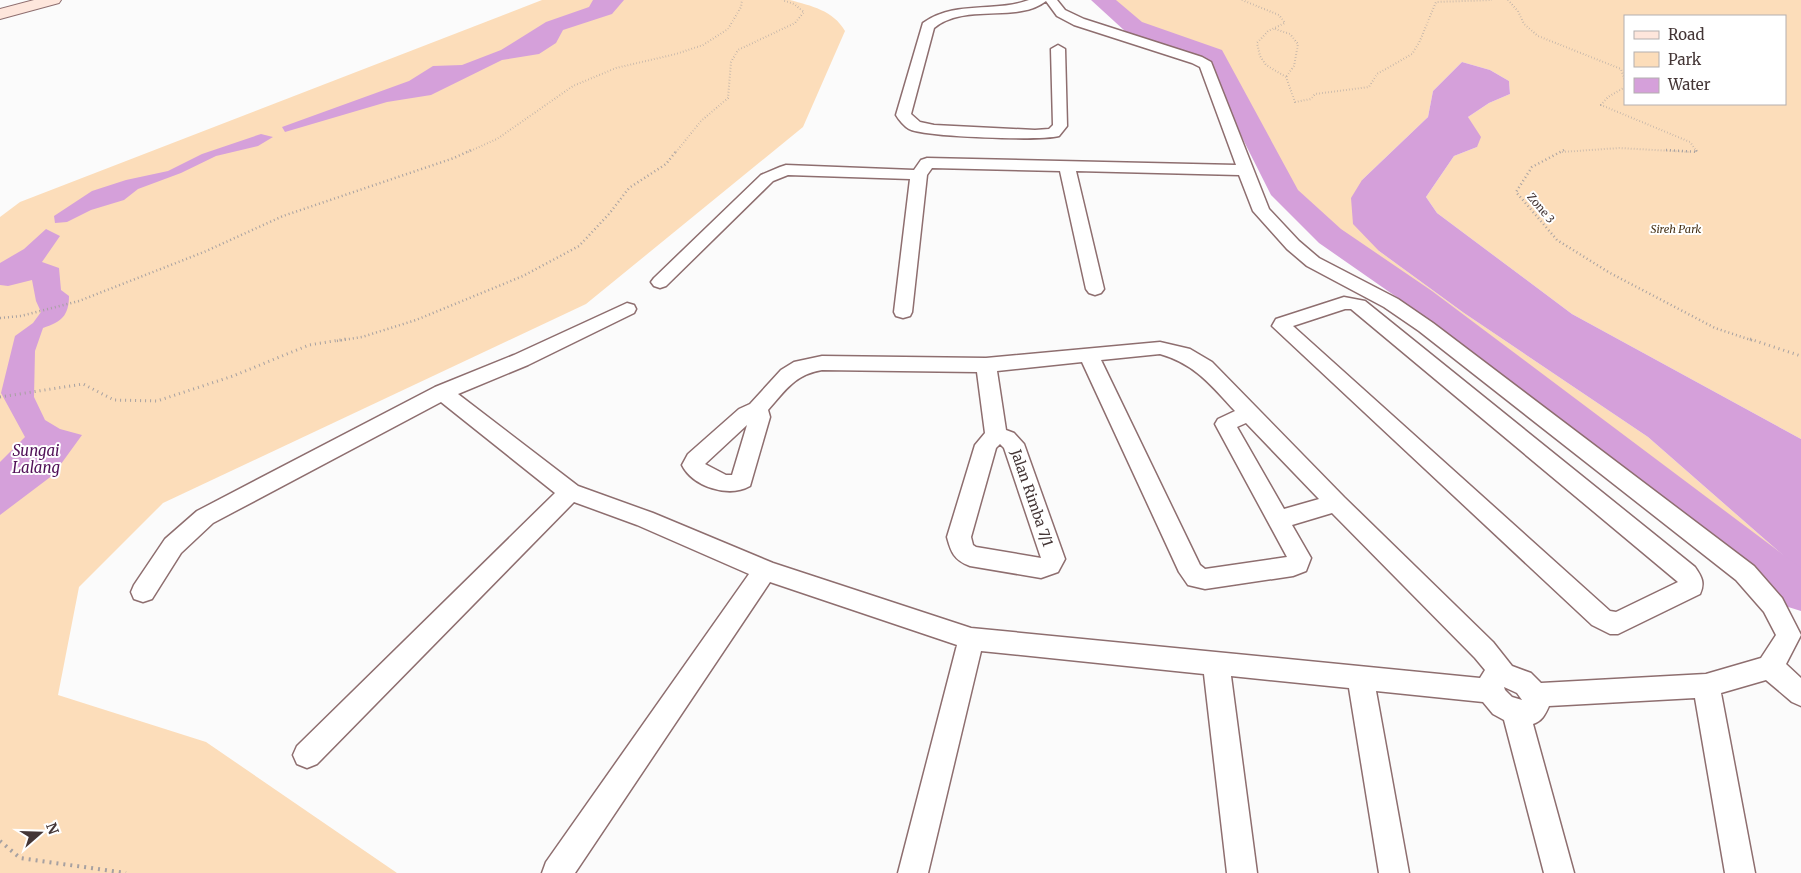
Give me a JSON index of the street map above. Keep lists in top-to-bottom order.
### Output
{
  "streets": {
    "street": ["Jalan Rimba 7/1"],
    "path": ["Zone 3"]
  },
  "water": ["Sungai Lalang"],
  "parks": ["Sireh Park"],
  "legend": ["Road", "Park", "Water"],
  "north": "right"
}
